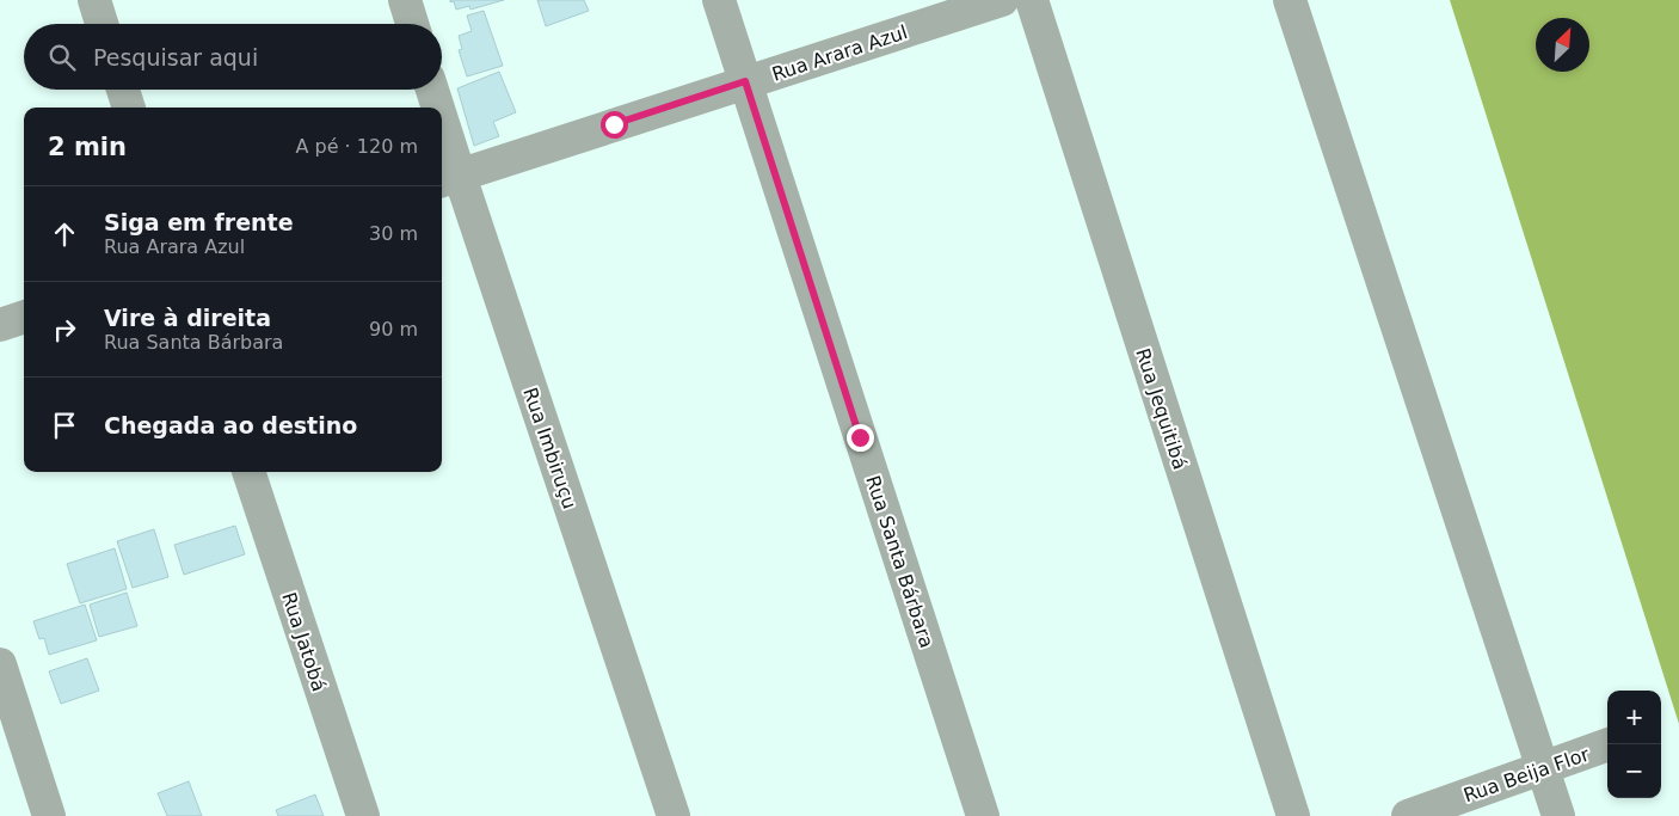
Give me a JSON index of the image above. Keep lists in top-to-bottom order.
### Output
{
  "streets": {
    "street": [
      "Rua Arara Azul",
      "Rua Jequitibá",
      "Rua Imbiruçu",
      "Rua Santa Bárbara",
      "Rua Jatobá",
      "Rua Beija Flor"
    ]
  },
  "crossings": [
    ["Rua Arara Azul", "Rua Imbiruçu"],
    ["Rua Arara Azul", "Rua Santa Bárbara"]
  ],
  "north": "top right",
  "page": {
    "search": "Pesquisar aqui",
    "heading": ["2 min", "A pé · 120 m"],
    "list": [
      ["Siga em frente", "Rua Arara Azul", "30 m"],
      ["Vire à direita", "Rua Santa Bárbara", "90 m"],
      "Chegada ao destino"
    ],
    "map_buttons": ["+", "−"]
  }
}
